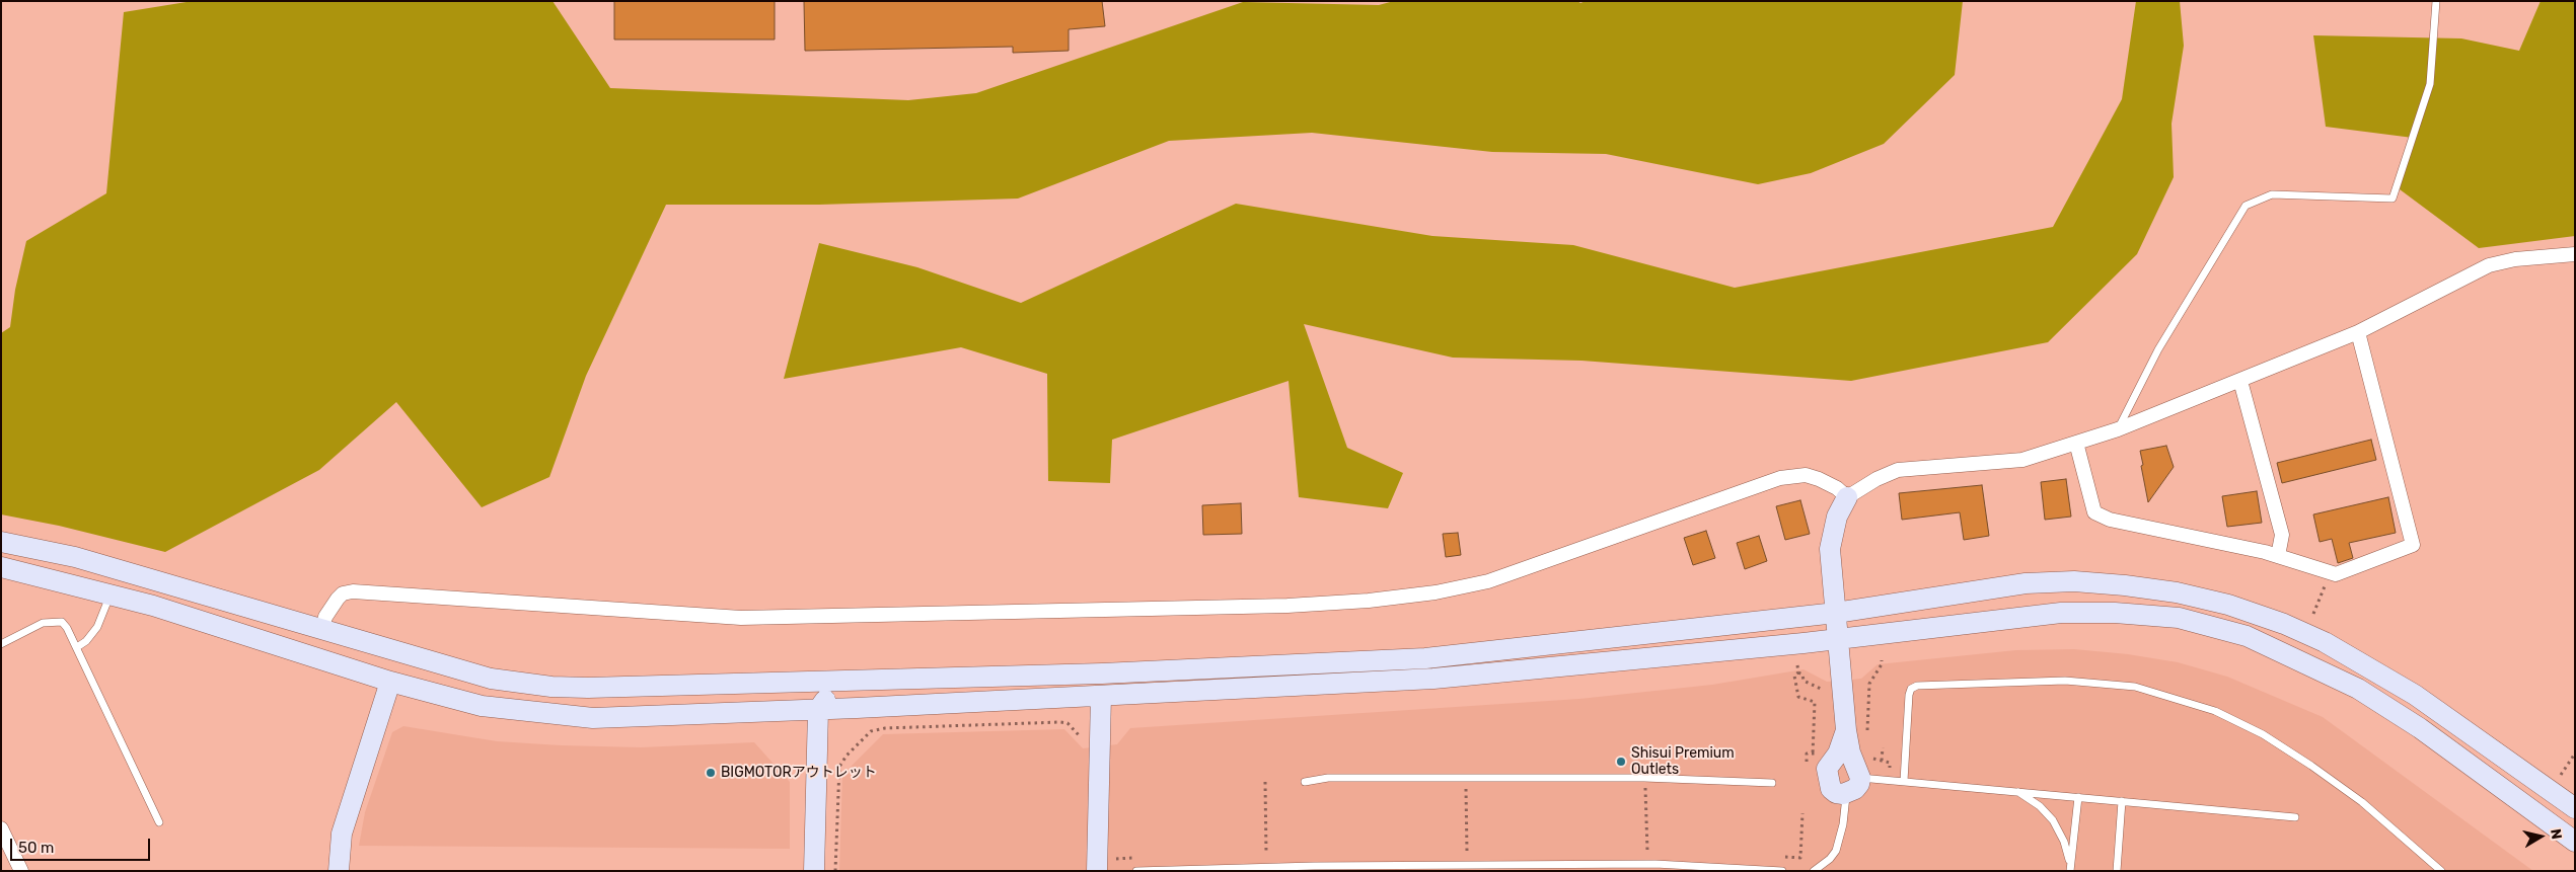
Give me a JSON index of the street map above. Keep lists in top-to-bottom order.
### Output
{
  "places": ["Shisui Premium Outlets", "BIGMOTORアウトレット"],
  "scale_bar": "50 m",
  "north": "right"
}
